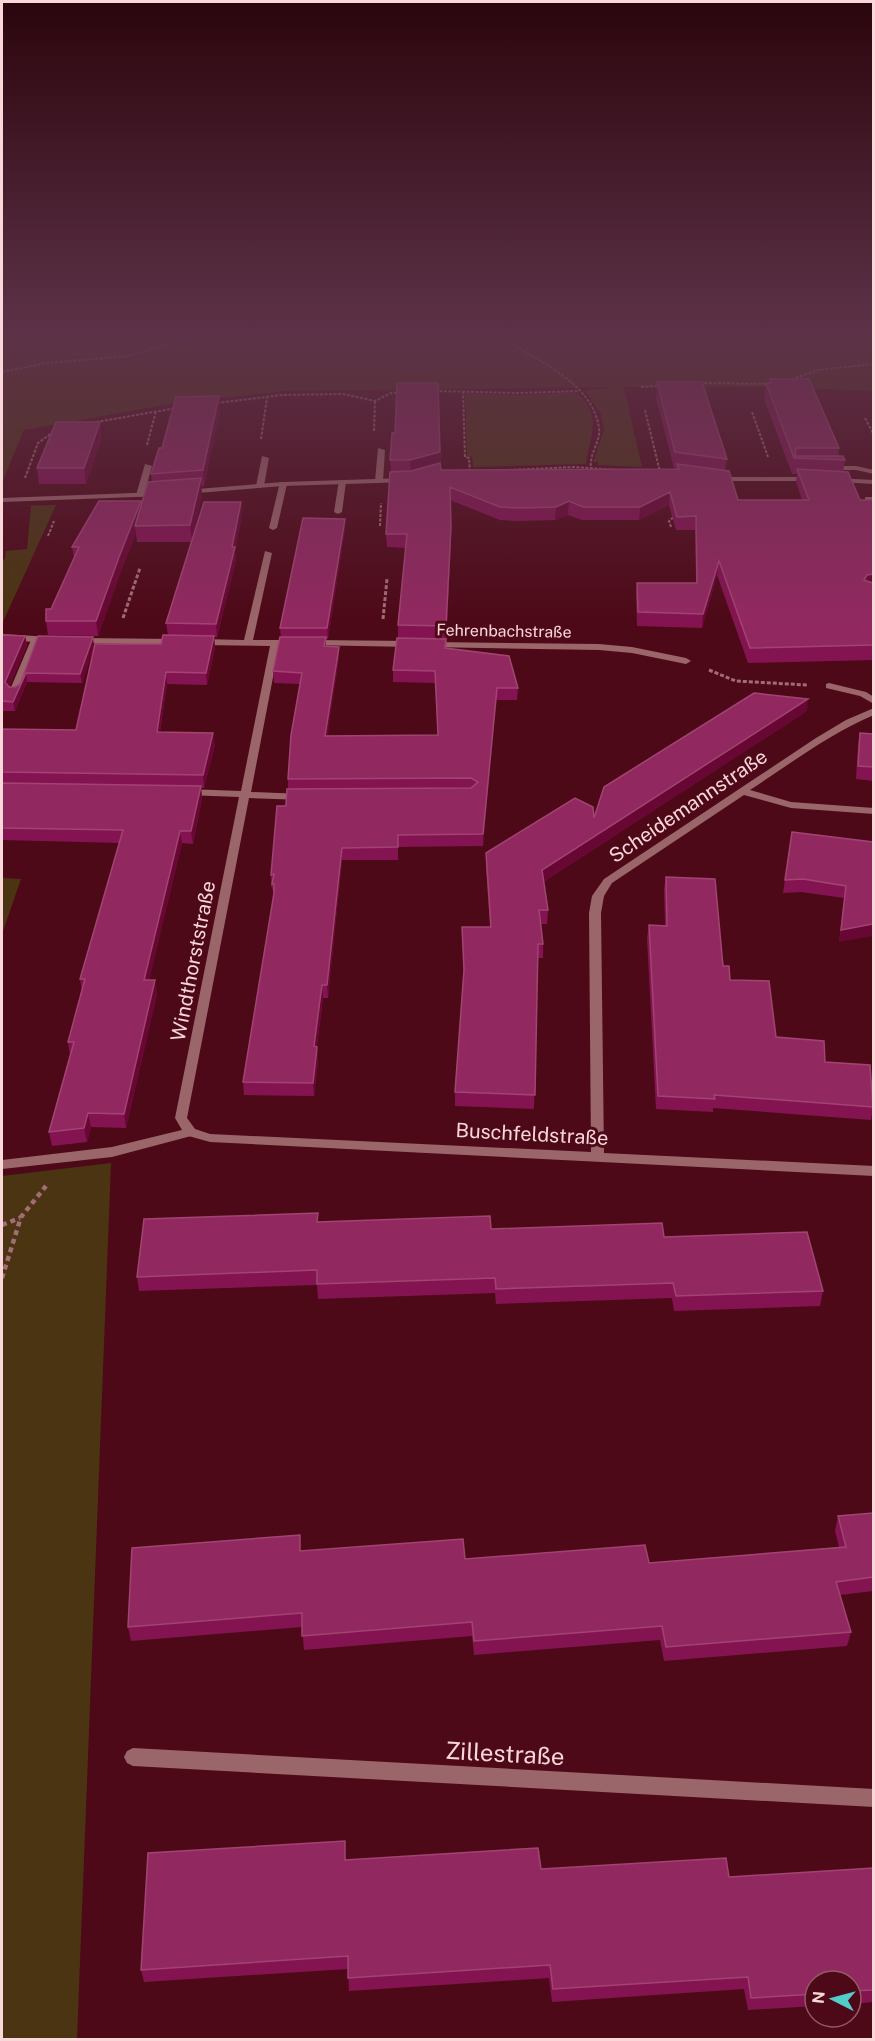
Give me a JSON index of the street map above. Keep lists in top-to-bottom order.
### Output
{
  "streets": {
    "street": [
      "Fehrenbachstraße",
      "Scheidemannstraße",
      "Windthorststraße",
      "Buschfeldstraße",
      "Zillestraße"
    ]
  },
  "crossings": [
    ["Fehrenbachstraße", "Windthorststraße"],
    ["Scheidemannstraße", "Buschfeldstraße"],
    ["Windthorststraße", "Buschfeldstraße"]
  ],
  "north": "left"
}
